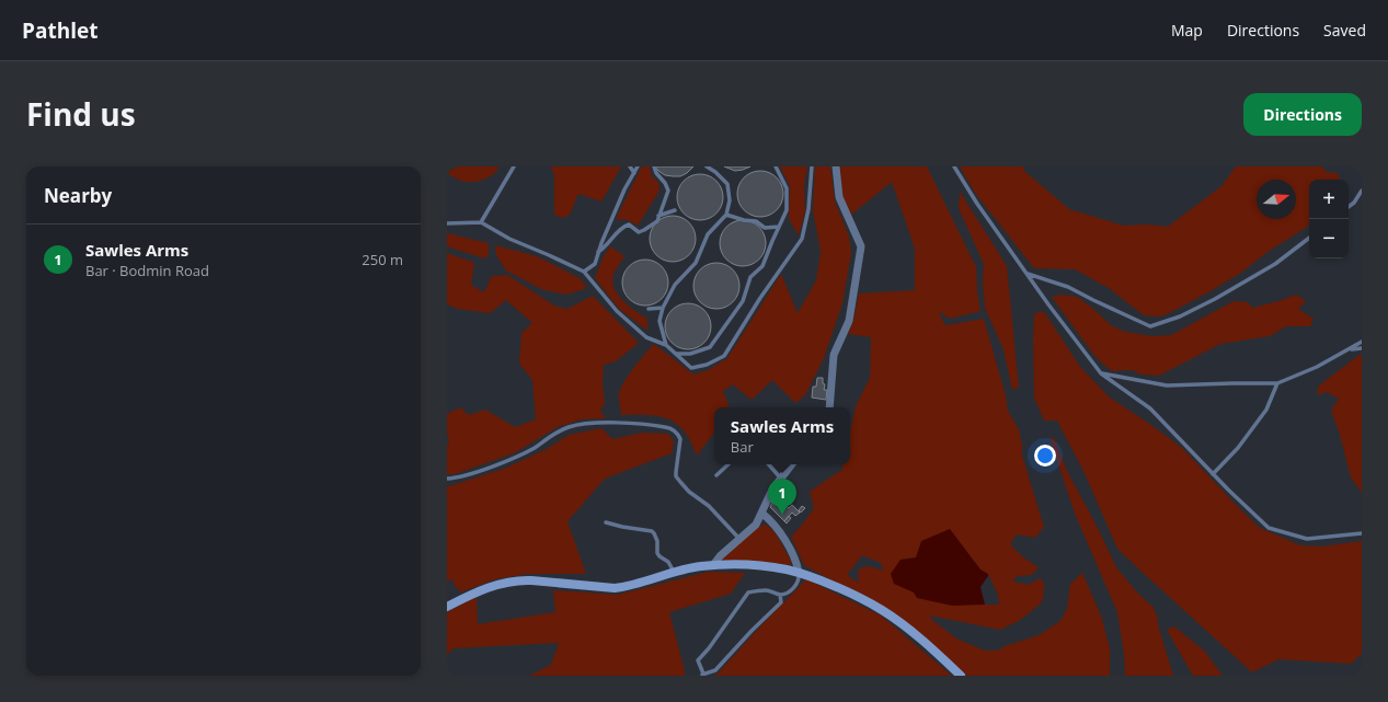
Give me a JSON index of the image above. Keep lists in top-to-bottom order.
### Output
{
  "north": "right",
  "page": {
    "header": "Pathlet",
    "nav": ["Map", "Directions", "Saved"],
    "title": "Find us",
    "buttons": "Directions",
    "heading": "Nearby",
    "map_buttons": ["+", "−"],
    "list": [
      {
        "mark": "1",
        "name": "Sawles Arms",
        "note": "Bar · Bodmin Road",
        "value": "250 m"
      }
    ],
    "popup": ["Sawles Arms", "Bar"],
    "pins": "1"
  }
}
